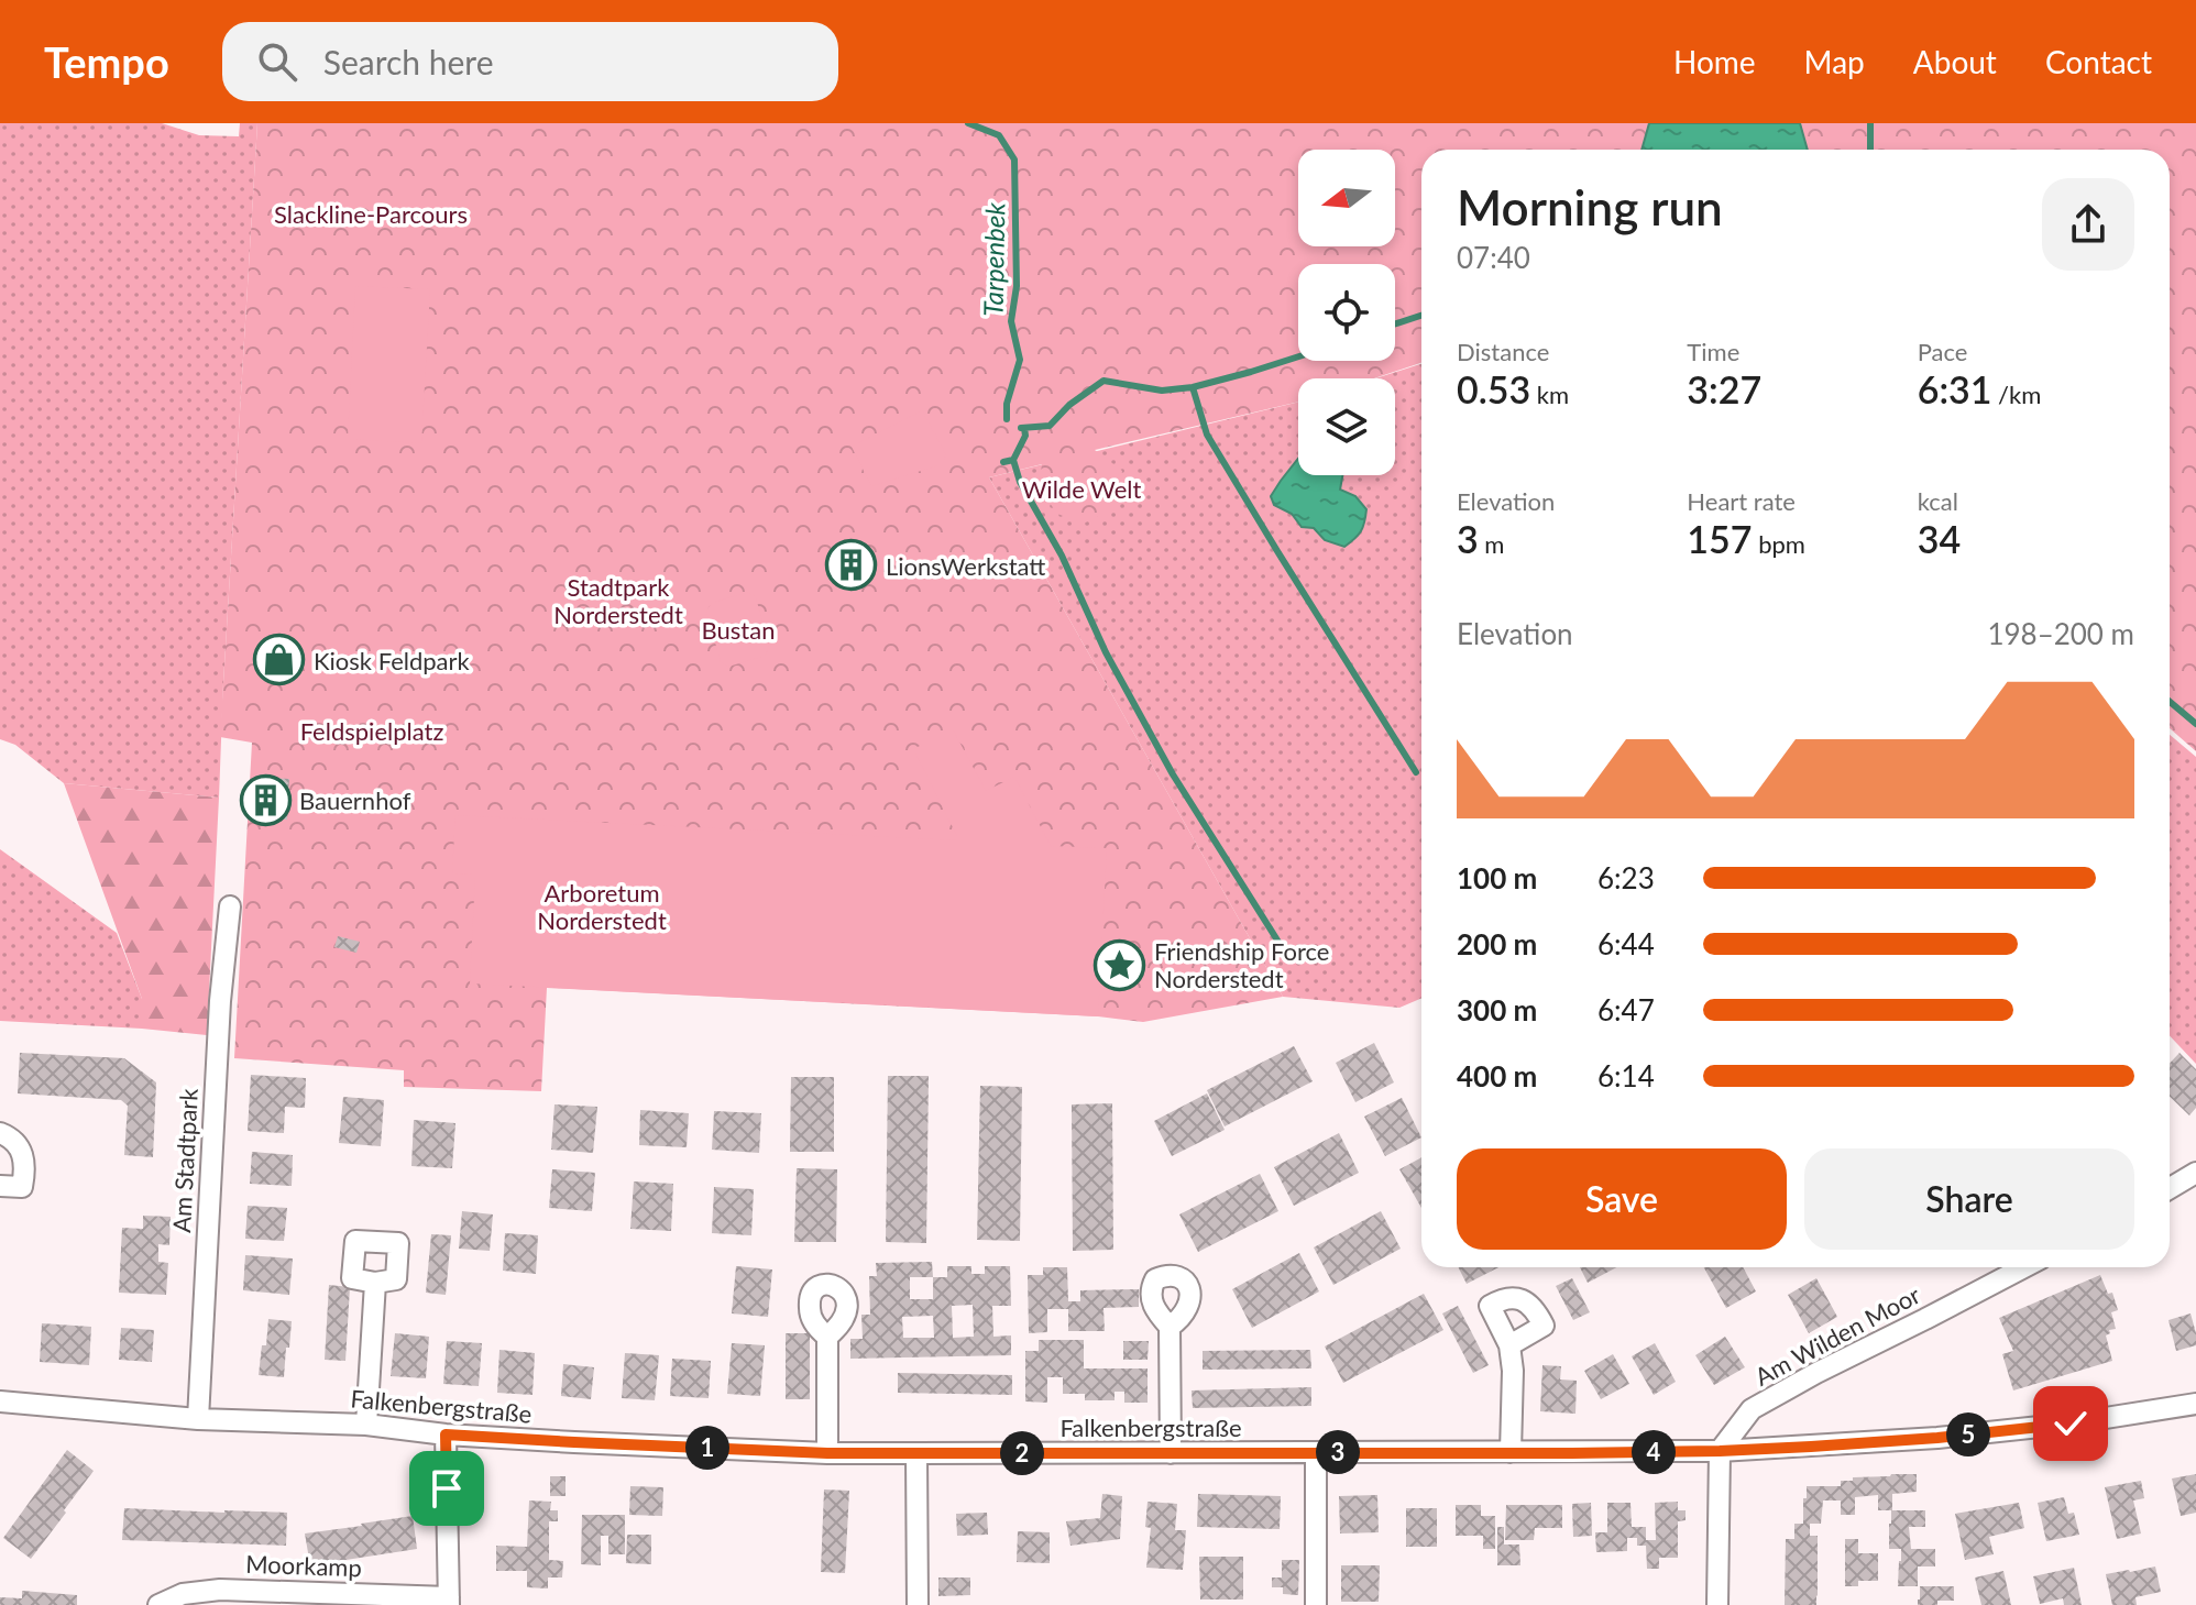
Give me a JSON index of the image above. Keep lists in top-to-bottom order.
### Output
{
  "streets": {
    "street": [
      "Am Stadtpark",
      "Am Wilden Moor",
      "Falkenbergstraße",
      "Moorkamp"
    ]
  },
  "crossings": [
    ["Am Stadtpark", "Falkenbergstraße"],
    ["Am Wilden Moor", "Falkenbergstraße"]
  ],
  "water": ["Tarpenbek"],
  "parks": [
    "Slackline-Parcours",
    "Wilde Welt",
    "Stadtpark Norderstedt",
    "Bustan",
    "Feldspielplatz",
    "Arboretum Norderstedt"
  ],
  "places": {
    "building": ["LionsWerkstatt", "Bauernhof"],
    "shop": ["Kiosk Feldpark"],
    "place": ["Friendship Force Norderstedt"]
  },
  "north": "left",
  "page": {
    "header": "Tempo",
    "search": "Search here",
    "nav": [
      "Home",
      "Map",
      "About",
      "Contact"
    ],
    "heading": ["Morning run", "07:40"],
    "stats": [
      ["Distance", "0.53 km"],
      ["Time", "3:27"],
      ["Pace", "6:31 /km"],
      ["Elevation", "3 m"],
      ["Heart rate", "157 bpm"],
      ["kcal", "34"]
    ],
    "chart": ["Elevation", "198–200 m"],
    "list": [
      {
        "name": "100 m",
        "note": "6:23"
      },
      {
        "name": "200 m",
        "note": "6:44"
      },
      {
        "name": "300 m",
        "note": "6:47"
      },
      {
        "name": "400 m",
        "note": "6:14"
      }
    ],
    "buttons": ["Save", "Share"],
    "pins": [
      "5",
      "1",
      "3",
      "4",
      "2"
    ]
  }
}
